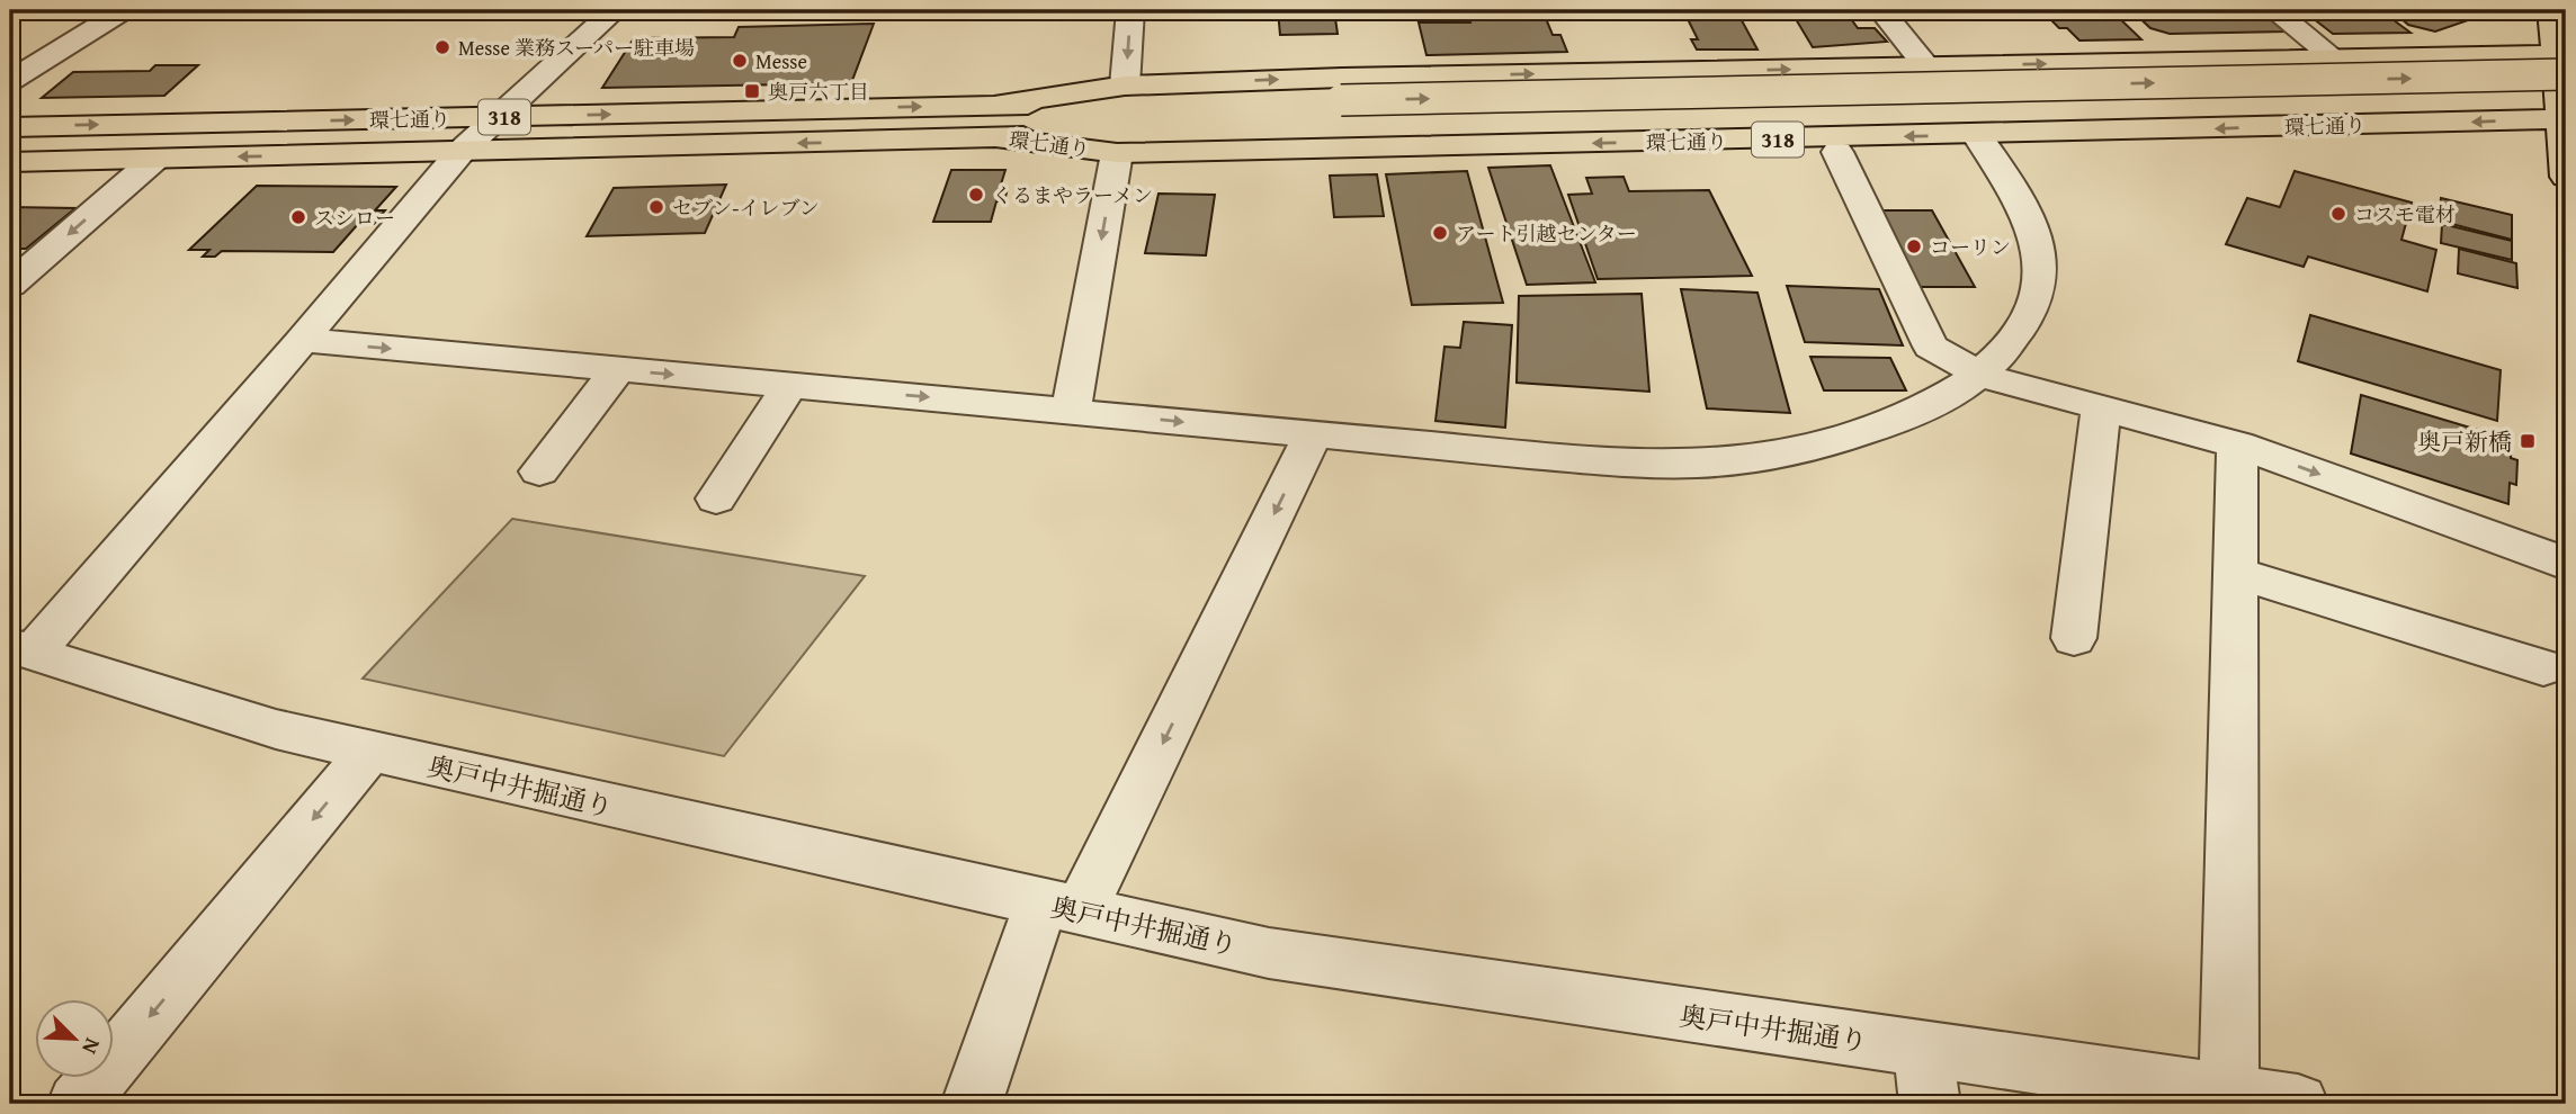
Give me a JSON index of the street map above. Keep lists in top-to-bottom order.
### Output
{
  "streets": {
    "main road": ["318", "環七通り"],
    "street": ["奥戸中井掘通り"]
  },
  "places": {
    "other": [
      "Messe 業務スーパー駐車場",
      "Messe",
      "くるまやラーメン",
      "セブン-イレブン",
      "コスモ電材",
      "スシロー",
      "アート引越センター",
      "コーリン"
    ],
    "transit": ["奥戸六丁目", "奥戸新橋"]
  },
  "north": "bottom right"
}
